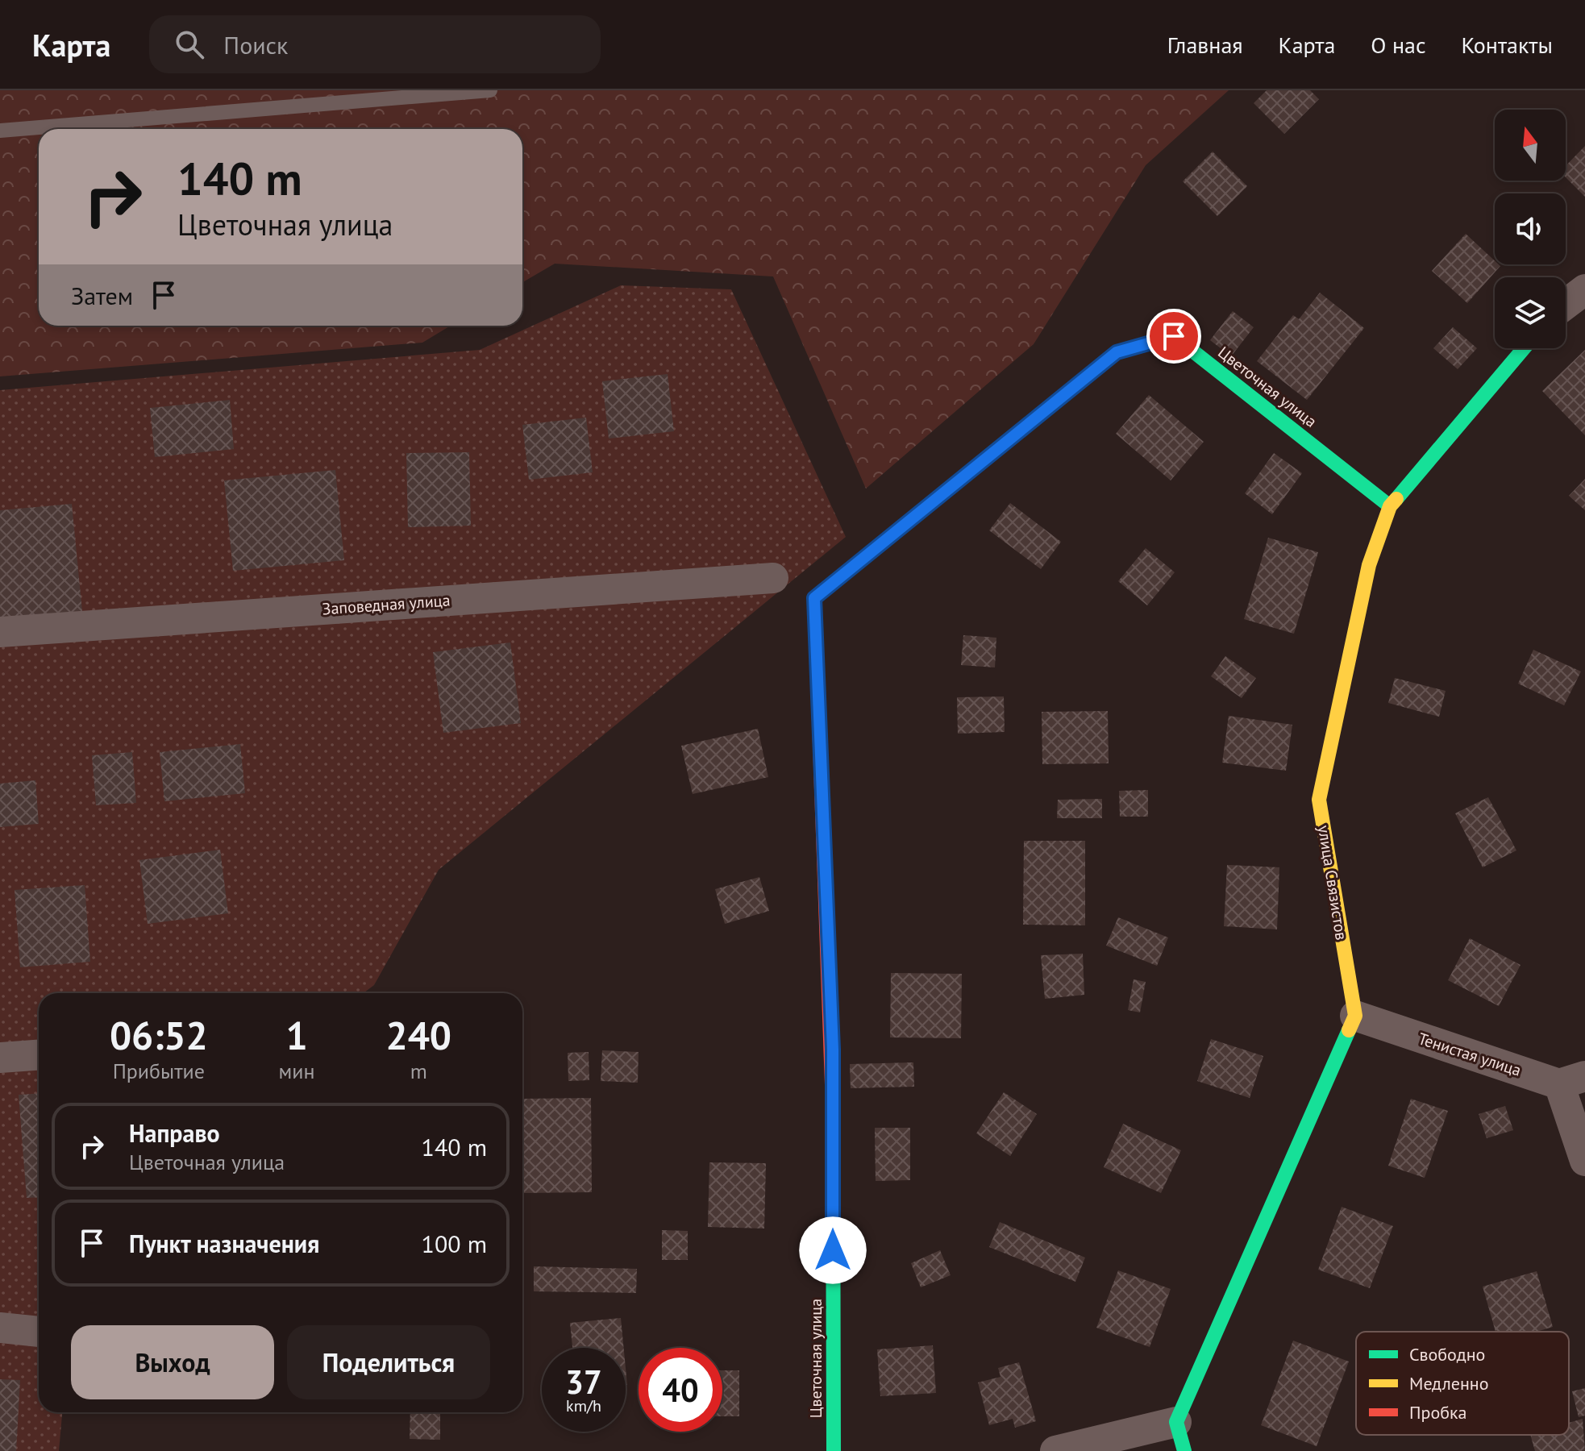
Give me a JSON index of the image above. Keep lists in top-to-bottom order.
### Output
{
  "streets": {
    "street": [
      "Цветочная улица",
      "Заповедная улица",
      "улица Связистов",
      "Тенистая улица"
    ]
  },
  "crossings": [
    ["Цветочная улица", "улица Связистов"],
    ["улица Связистов", "Тенистая улица"]
  ],
  "legend": ["Свободно", "Медленно", "Пробка"],
  "north": "top",
  "page": {
    "header": "Карта",
    "search": "Поиск",
    "nav": [
      "Главная",
      "Карта",
      "О нас",
      "Контакты"
    ],
    "turn": ["140 m", "Цветочная улица"],
    "then": "Затем",
    "eta": [
      "06:52",
      "Прибытие",
      "1",
      "мин",
      "240",
      "m"
    ],
    "list": [
      {
        "name": "Направо",
        "note": "Цветочная улица",
        "value": "140 m"
      },
      {
        "name": "Пункт назначения",
        "value": "100 m"
      }
    ],
    "buttons": ["Выход", "Поделиться"],
    "speed": "37 km/h",
    "limit": "40"
  }
}
